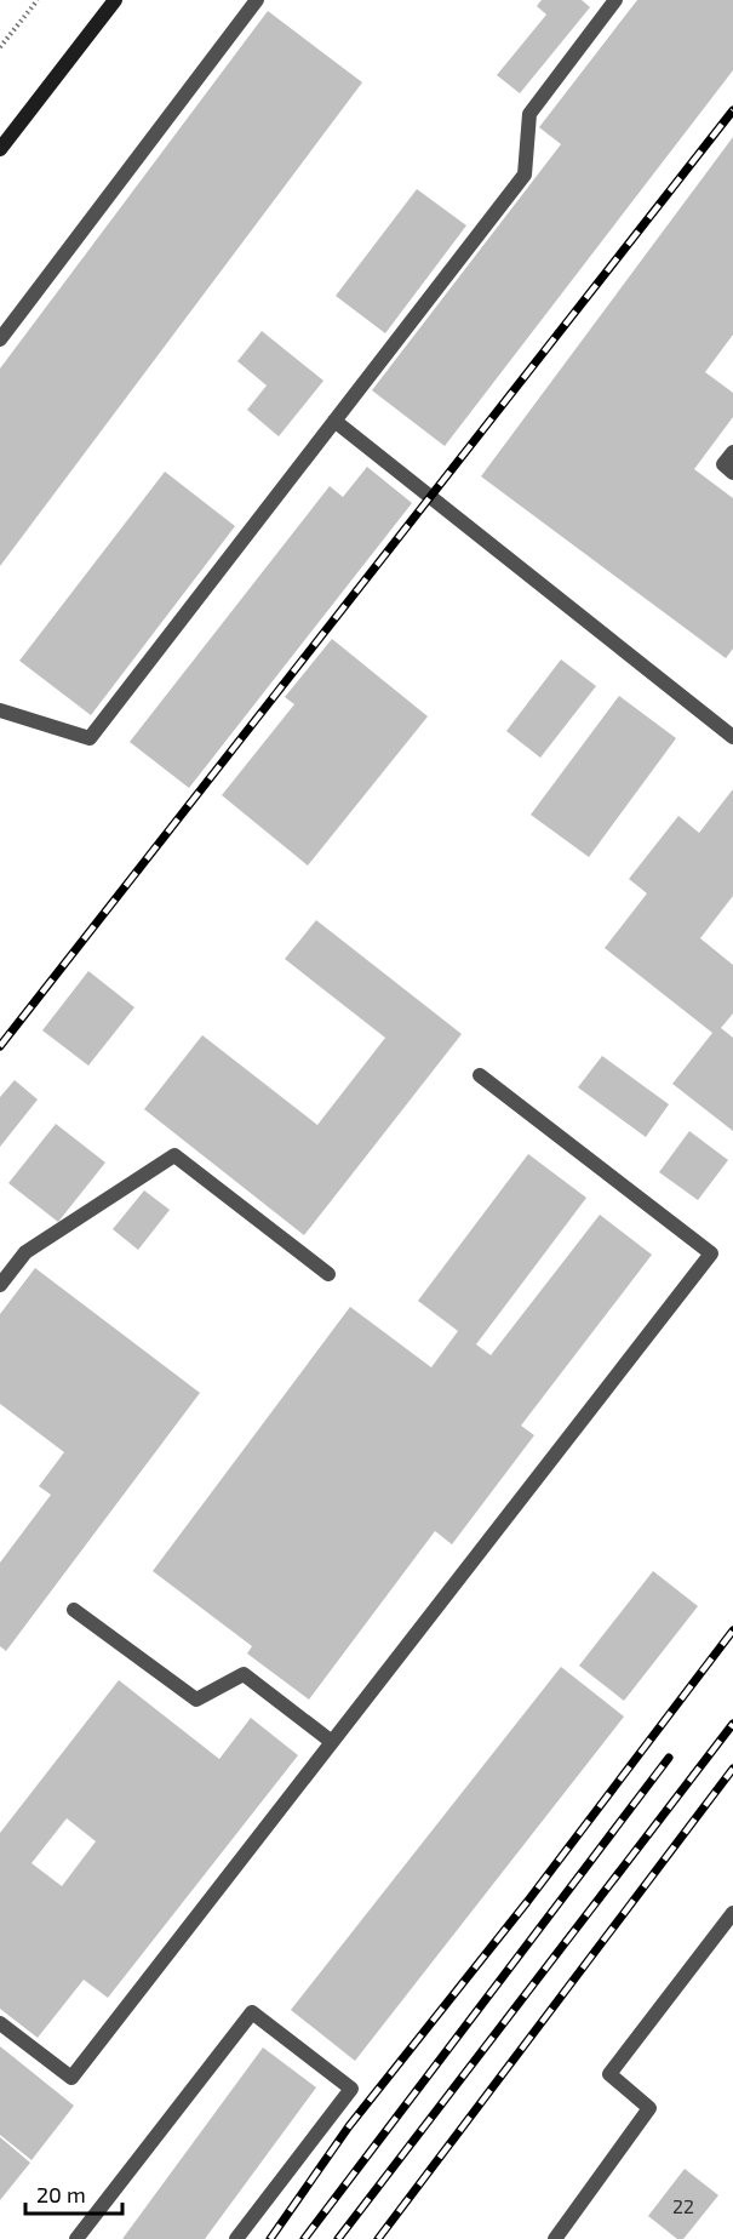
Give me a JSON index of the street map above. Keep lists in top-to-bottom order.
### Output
{
  "house_numbers": ["22"],
  "scale_bar": "20 m"
}
